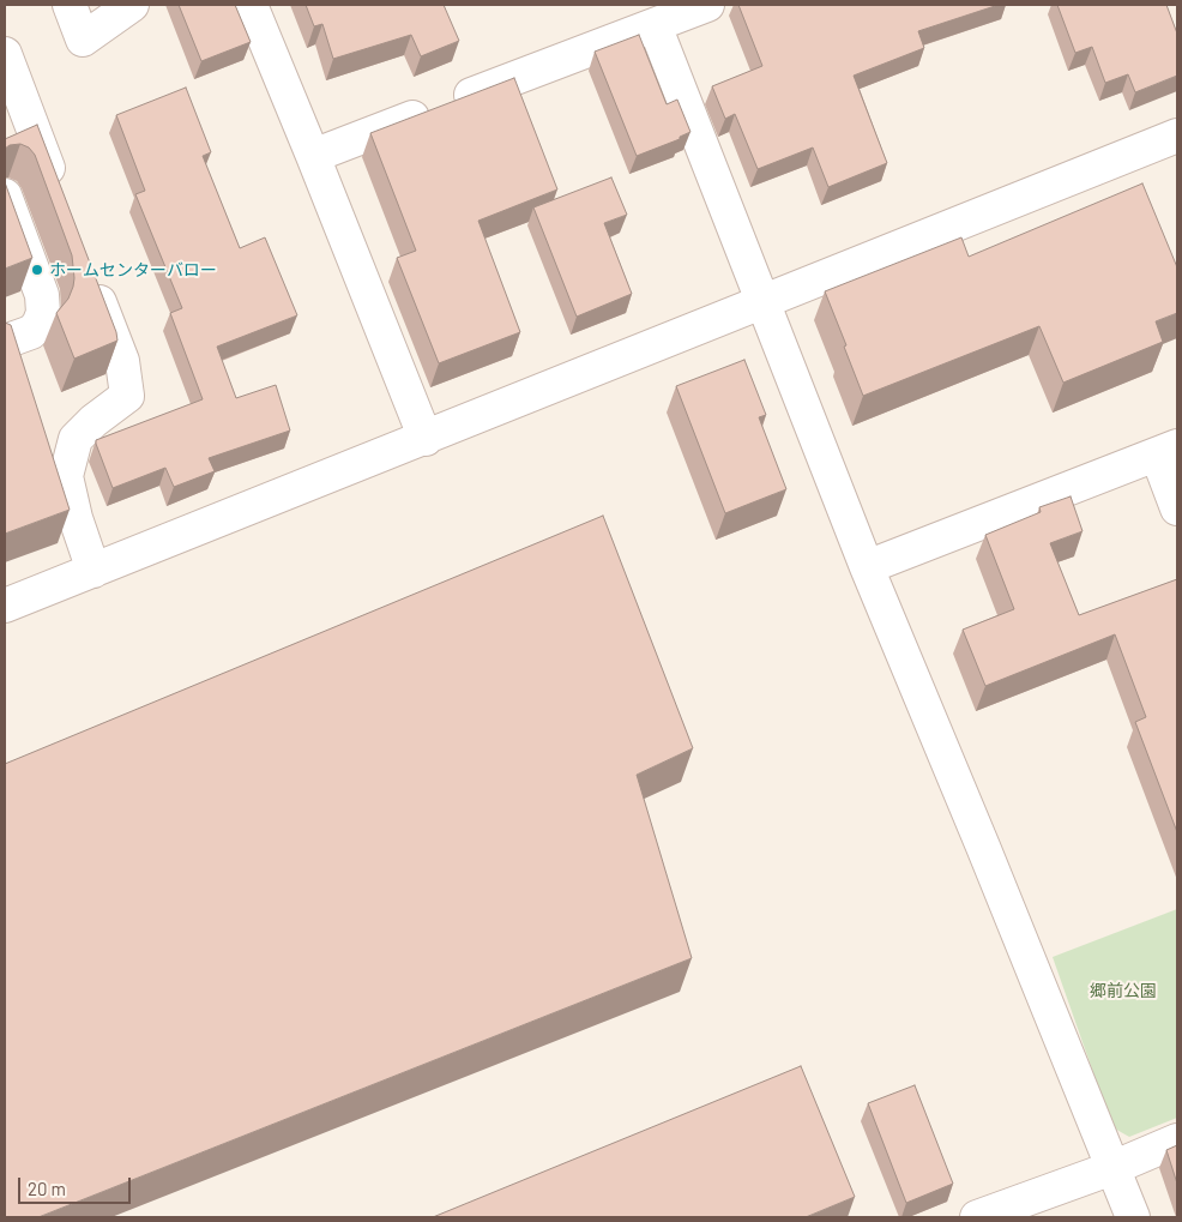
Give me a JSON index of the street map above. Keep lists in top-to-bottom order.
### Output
{
  "parks": ["郷前公園"],
  "places": ["ホームセンターバロー"],
  "scale_bar": "20 m"
}
